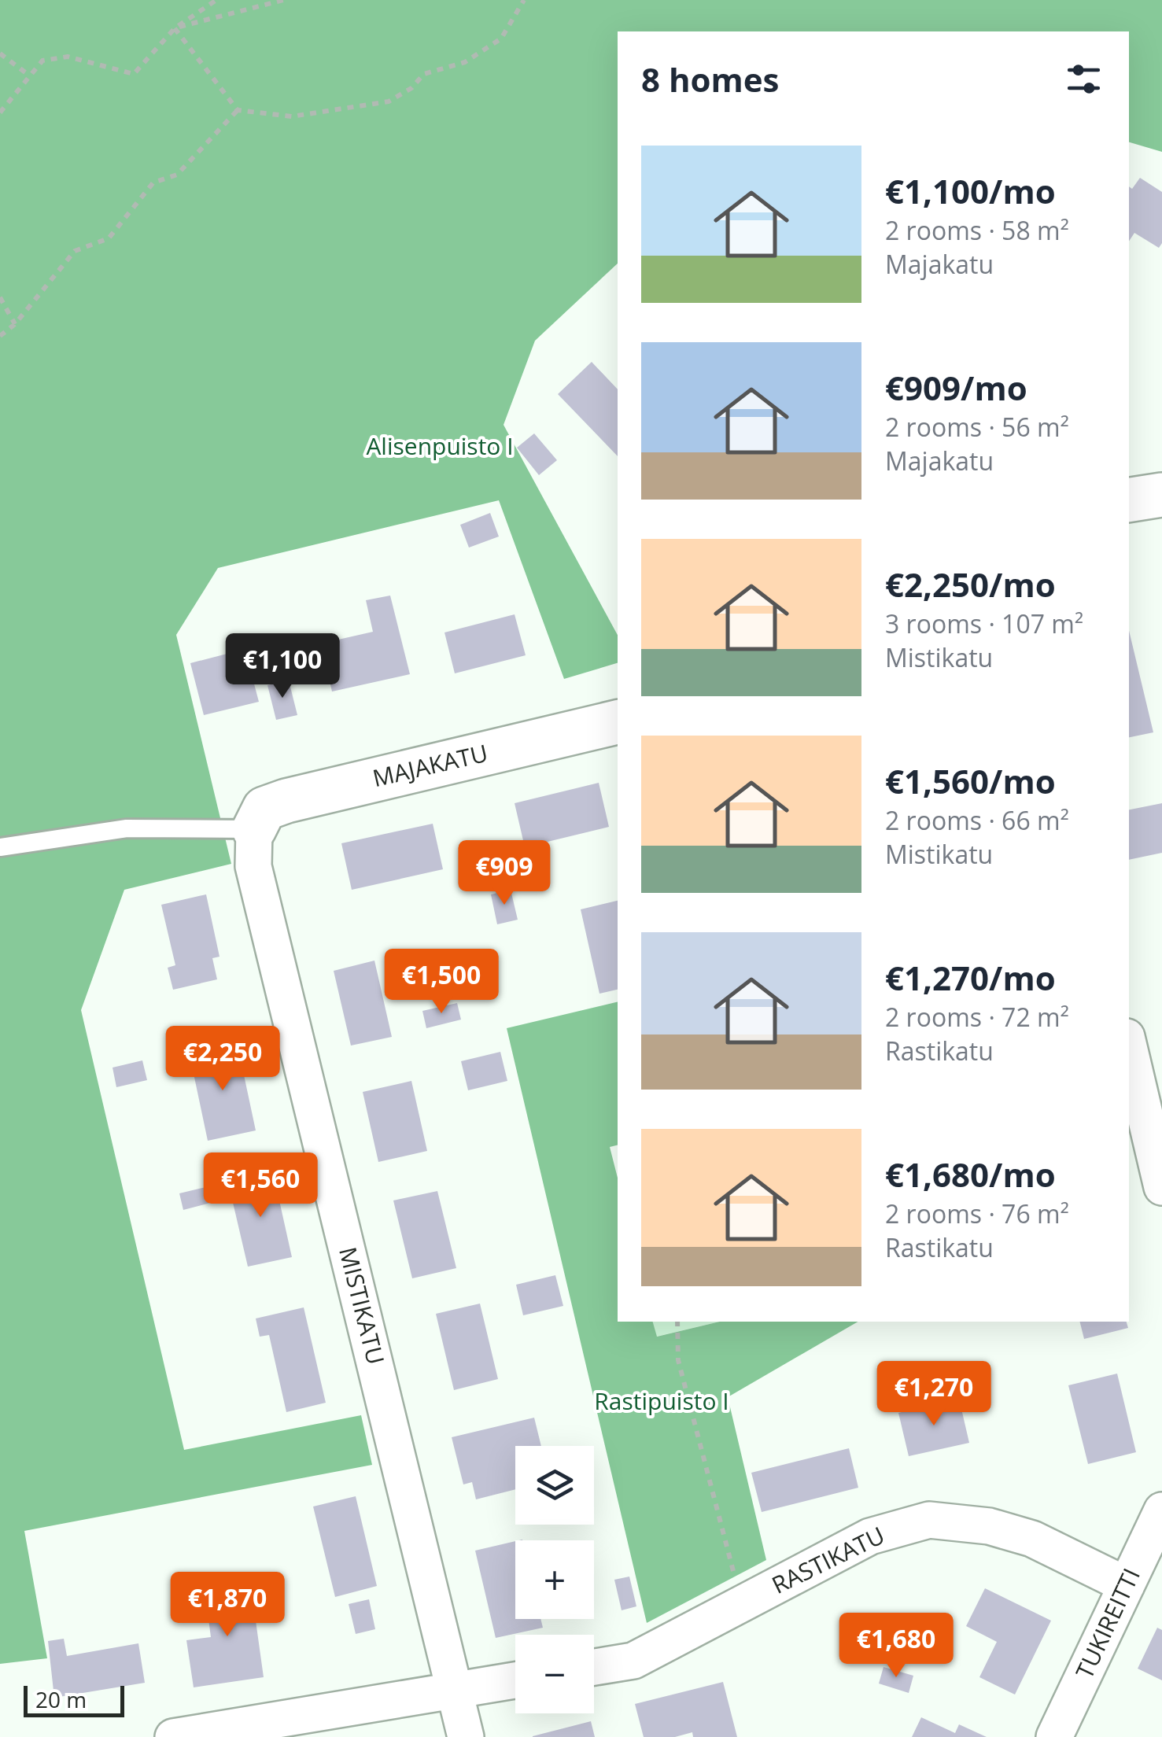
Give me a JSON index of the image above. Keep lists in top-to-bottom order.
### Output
{
  "streets": {
    "street": [
      "MAJAKATU",
      "MISTIKATU",
      "RASTIKATU",
      "TUKIREITTI"
    ]
  },
  "crossings": [
    ["MAJAKATU", "MISTIKATU"],
    ["RASTIKATU", "TUKIREITTI"]
  ],
  "parks": ["Alisenpuisto I", "Rastipuisto I"],
  "scale_bar": "20 m",
  "page": {
    "heading": "8 homes",
    "list": [
      {
        "name": "€1,100/mo",
        "note": "2 rooms · 58 m² · Majakatu"
      },
      {
        "name": "€909/mo",
        "note": "2 rooms · 56 m² · Majakatu"
      },
      {
        "name": "€2,250/mo",
        "note": "3 rooms · 107 m² · Mistikatu"
      },
      {
        "name": "€1,560/mo",
        "note": "2 rooms · 66 m² · Mistikatu"
      },
      {
        "name": "€1,270/mo",
        "note": "2 rooms · 72 m² · Rastikatu"
      },
      {
        "name": "€1,680/mo",
        "note": "2 rooms · 76 m² · Rastikatu"
      }
    ],
    "price": [
      "€1,100",
      "€909",
      "€1,500",
      "€2,250",
      "€1,560",
      "€1,270",
      "€1,870",
      "€1,680"
    ],
    "map_buttons": ["+", "−"],
    "scale": "20 m"
  }
}
